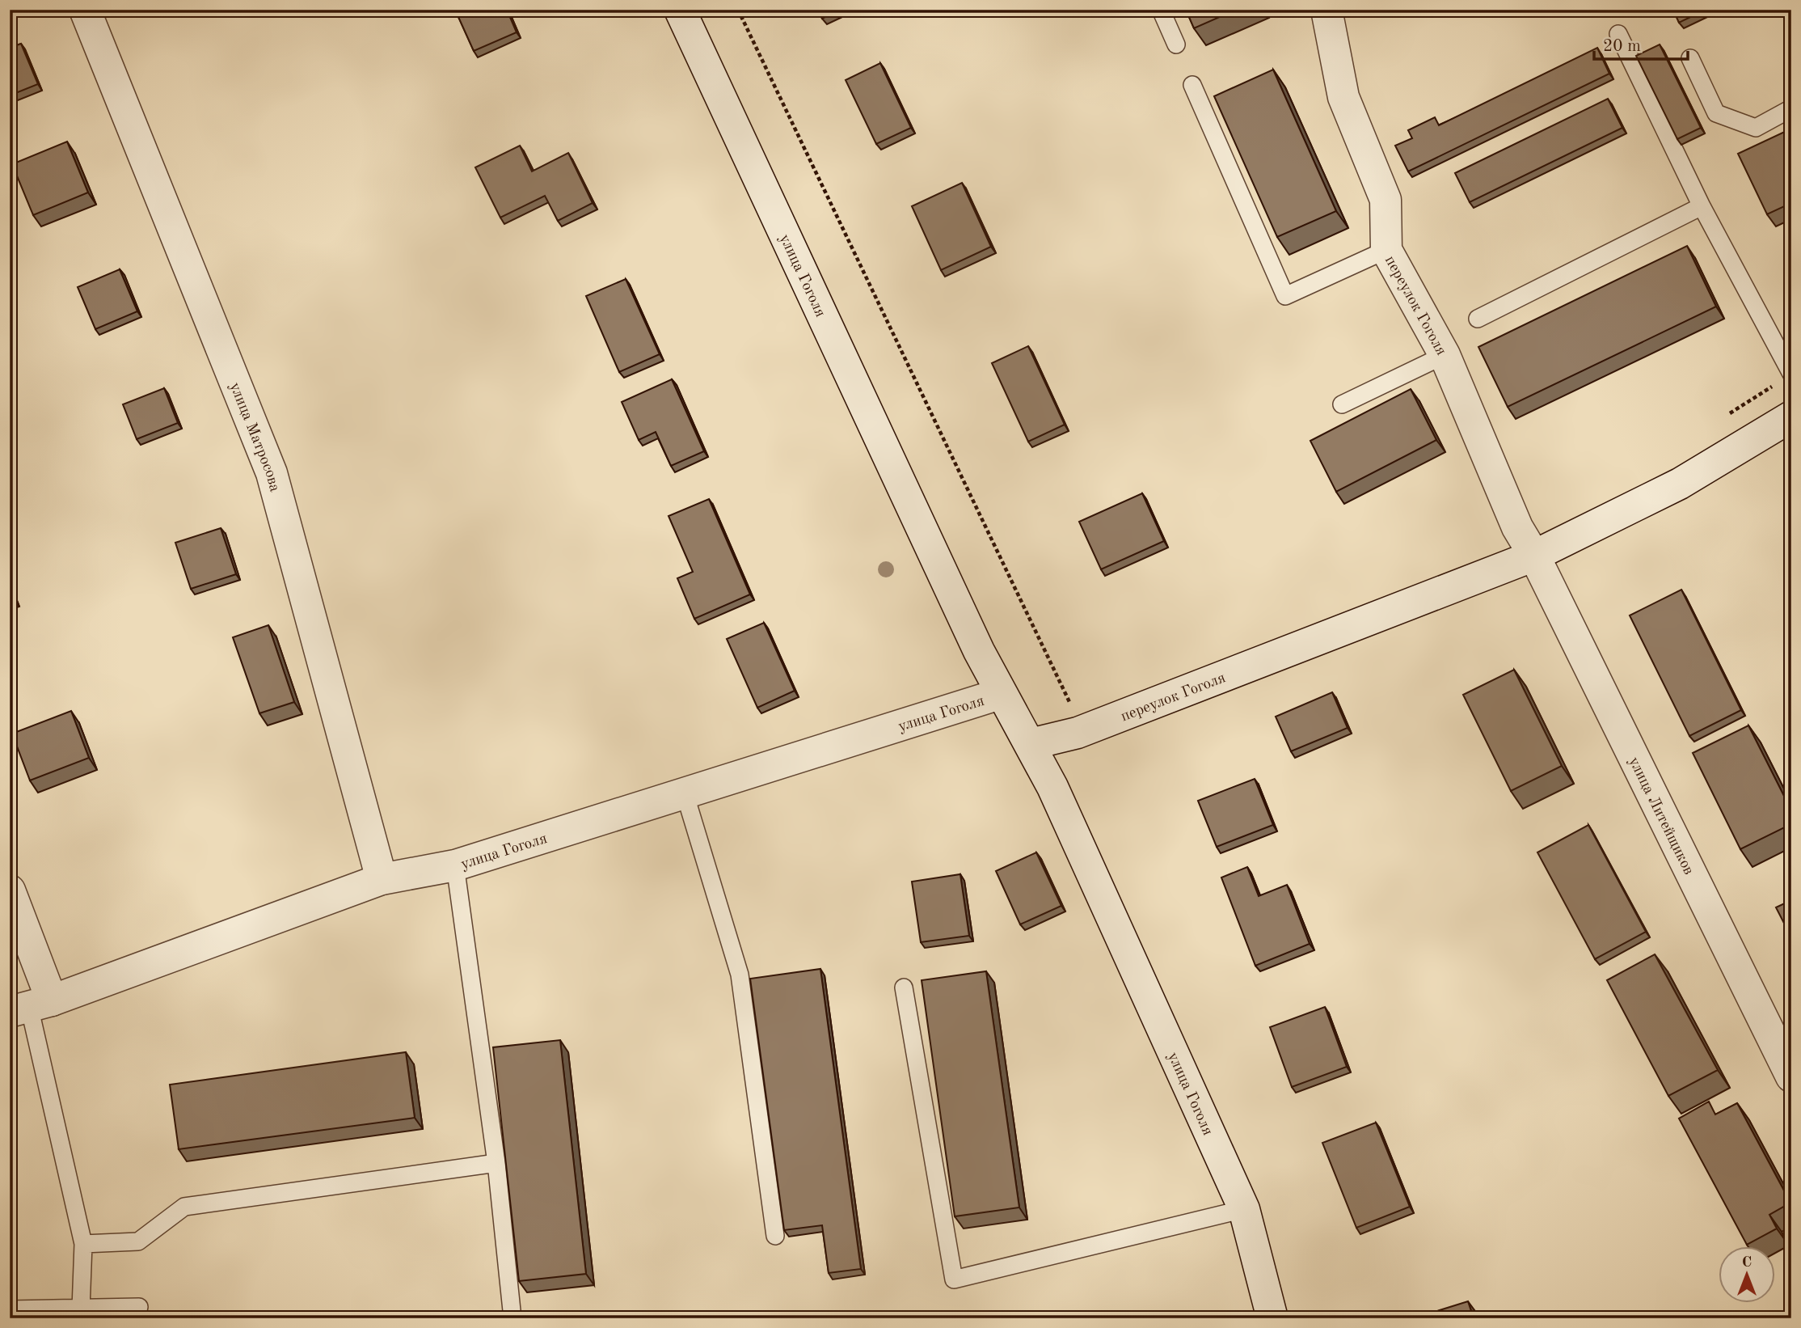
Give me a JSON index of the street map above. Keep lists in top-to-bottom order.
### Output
{
  "streets": {
    "street": [
      "улица Гоголя",
      "переулок Гоголя",
      "улица Матросова",
      "улица Литейщиков"
    ]
  },
  "crossings": [
    ["улица Гоголя", "переулок Гоголя"],
    ["улица Гоголя", "улица Матросова"],
    ["переулок Гоголя", "улица Литейщиков"]
  ],
  "scale_bar": "20 m",
  "north": "top"
}
